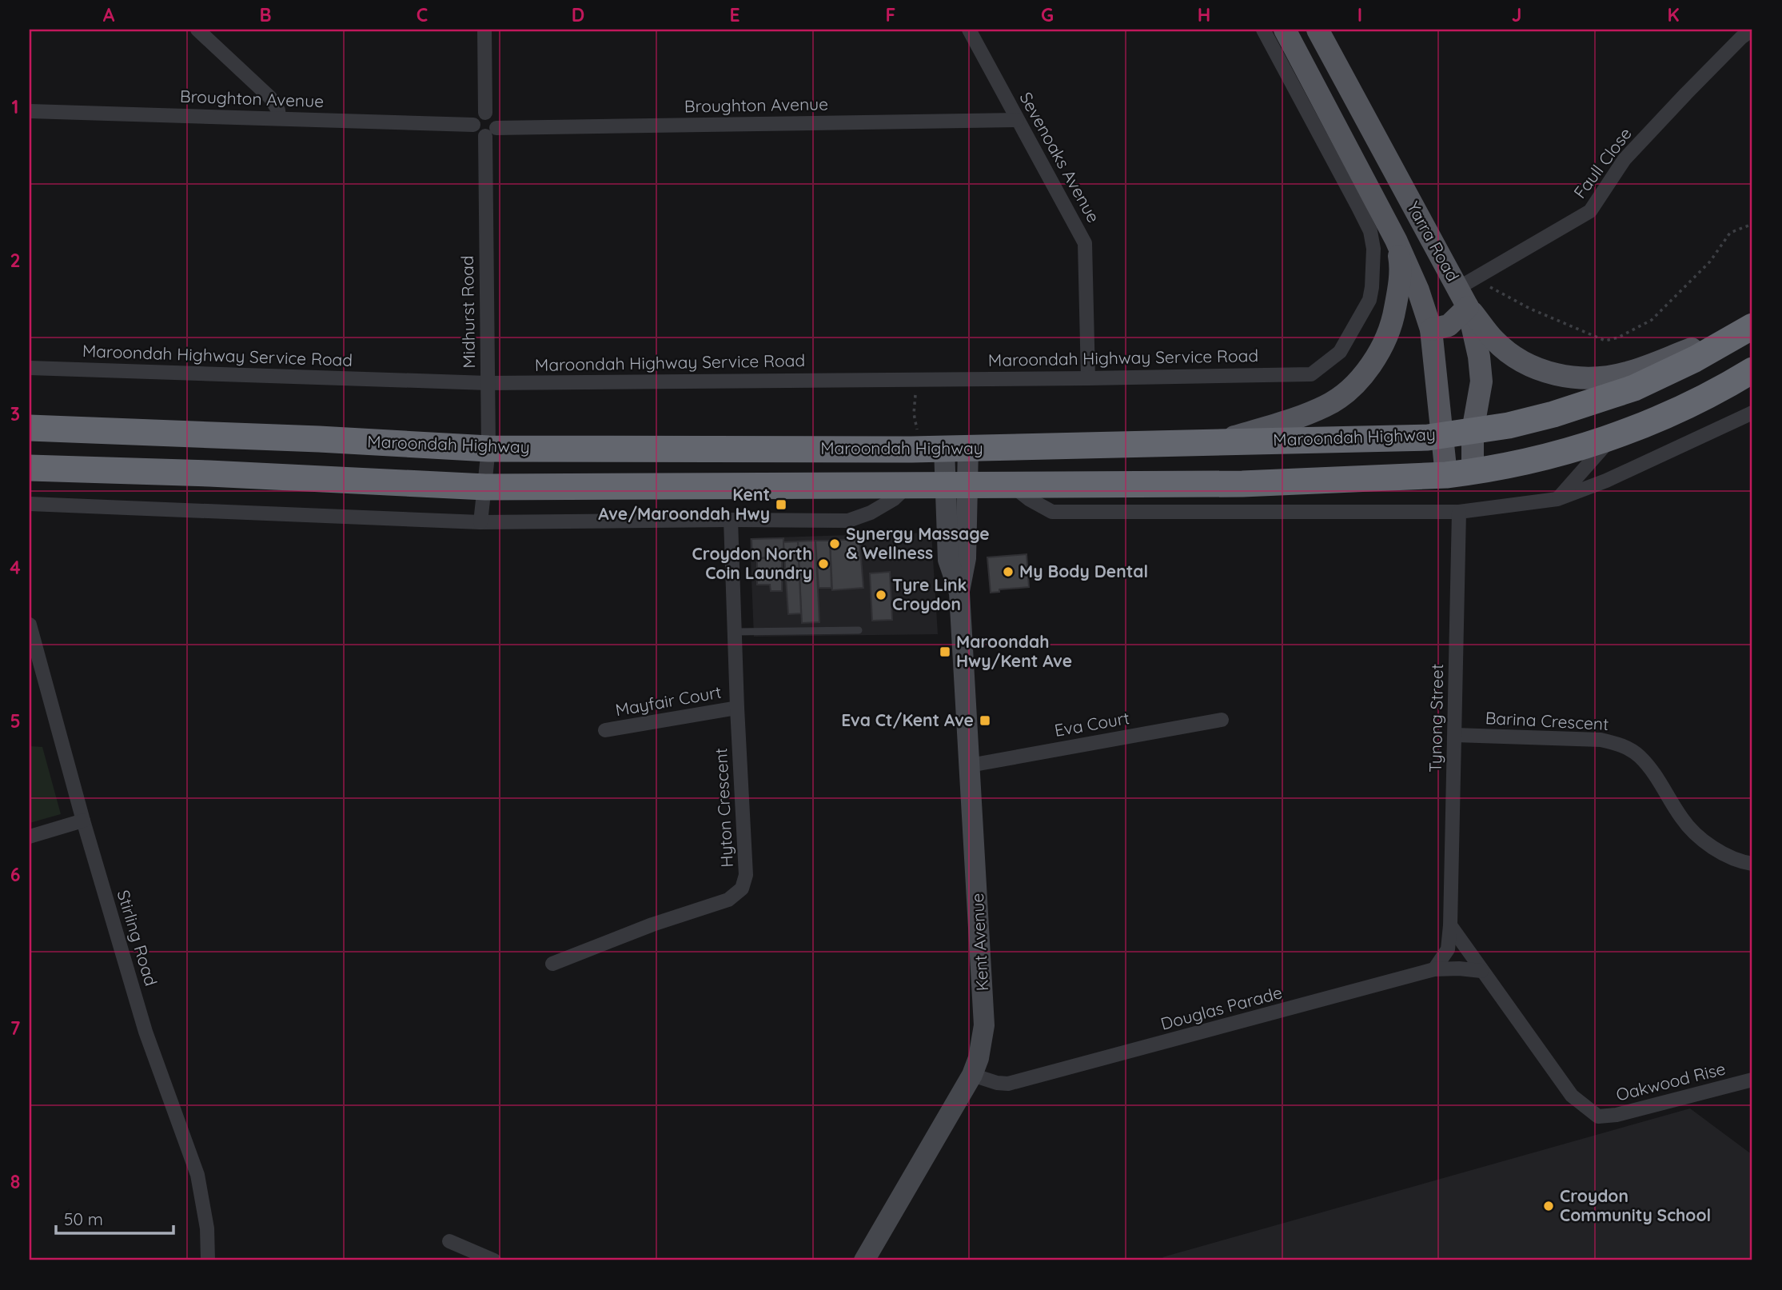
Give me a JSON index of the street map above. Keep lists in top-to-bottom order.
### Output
{
  "streets": {
    "highway": ["Maroondah Highway"],
    "main road": ["Yarra Road", "Kent Avenue"],
    "street": [
      "Broughton Avenue",
      "Sevenoaks Avenue",
      "Faull Close",
      "Midhurst Road",
      "Maroondah Highway Service Road",
      "Mayfair Court",
      "Tynong Street",
      "Barina Crescent",
      "Eva Court",
      "Hyton Crescent",
      "Stirling Road",
      "Douglas Parade",
      "Oakwood Rise"
    ]
  },
  "crossings": [
    ["Broughton Avenue", "Sevenoaks Avenue"],
    ["Broughton Avenue", "Midhurst Road"],
    ["Sevenoaks Avenue", "Maroondah Highway Service Road"],
    ["Faull Close", "Yarra Road"],
    ["Yarra Road", "Maroondah Highway Service Road"],
    ["Yarra Road", "Maroondah Highway"],
    ["Midhurst Road", "Maroondah Highway Service Road"],
    ["Midhurst Road", "Maroondah Highway"],
    ["Maroondah Highway", "Kent Avenue"],
    ["Mayfair Court", "Hyton Crescent"],
    ["Tynong Street", "Barina Crescent"],
    ["Tynong Street", "Douglas Parade"],
    ["Eva Court", "Kent Avenue"],
    ["Kent Avenue", "Douglas Parade"],
    ["Douglas Parade", "Oakwood Rise"]
  ],
  "places": {
    "transit": ["Kent Ave/Maroondah Hwy", "Maroondah Hwy/Kent Ave", "Eva Ct/Kent Ave"],
    "other": [
      "Synergy Massage & Wellness",
      "Croydon North Coin Laundry",
      "My Body Dental",
      "Tyre Link Croydon",
      "Croydon Community School"
    ]
  },
  "scale_bar": "50 m",
  "grid": {
    "columns": [
      "A",
      "B",
      "C",
      "D",
      "E",
      "F",
      "G",
      "H",
      "I",
      "J",
      "K"
    ],
    "rows": [
      "1",
      "2",
      "3",
      "4",
      "5",
      "6",
      "7",
      "8"
    ]
  }
}
